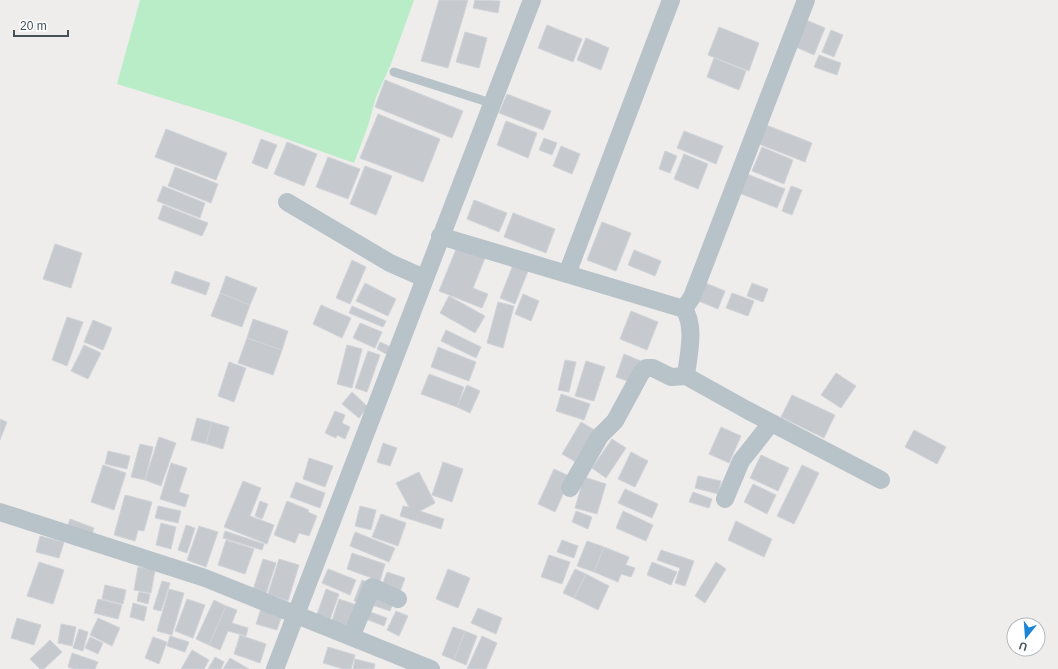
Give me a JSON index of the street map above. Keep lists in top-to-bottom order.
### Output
{
  "scale_bar": "20 m",
  "north": "bottom"
}
